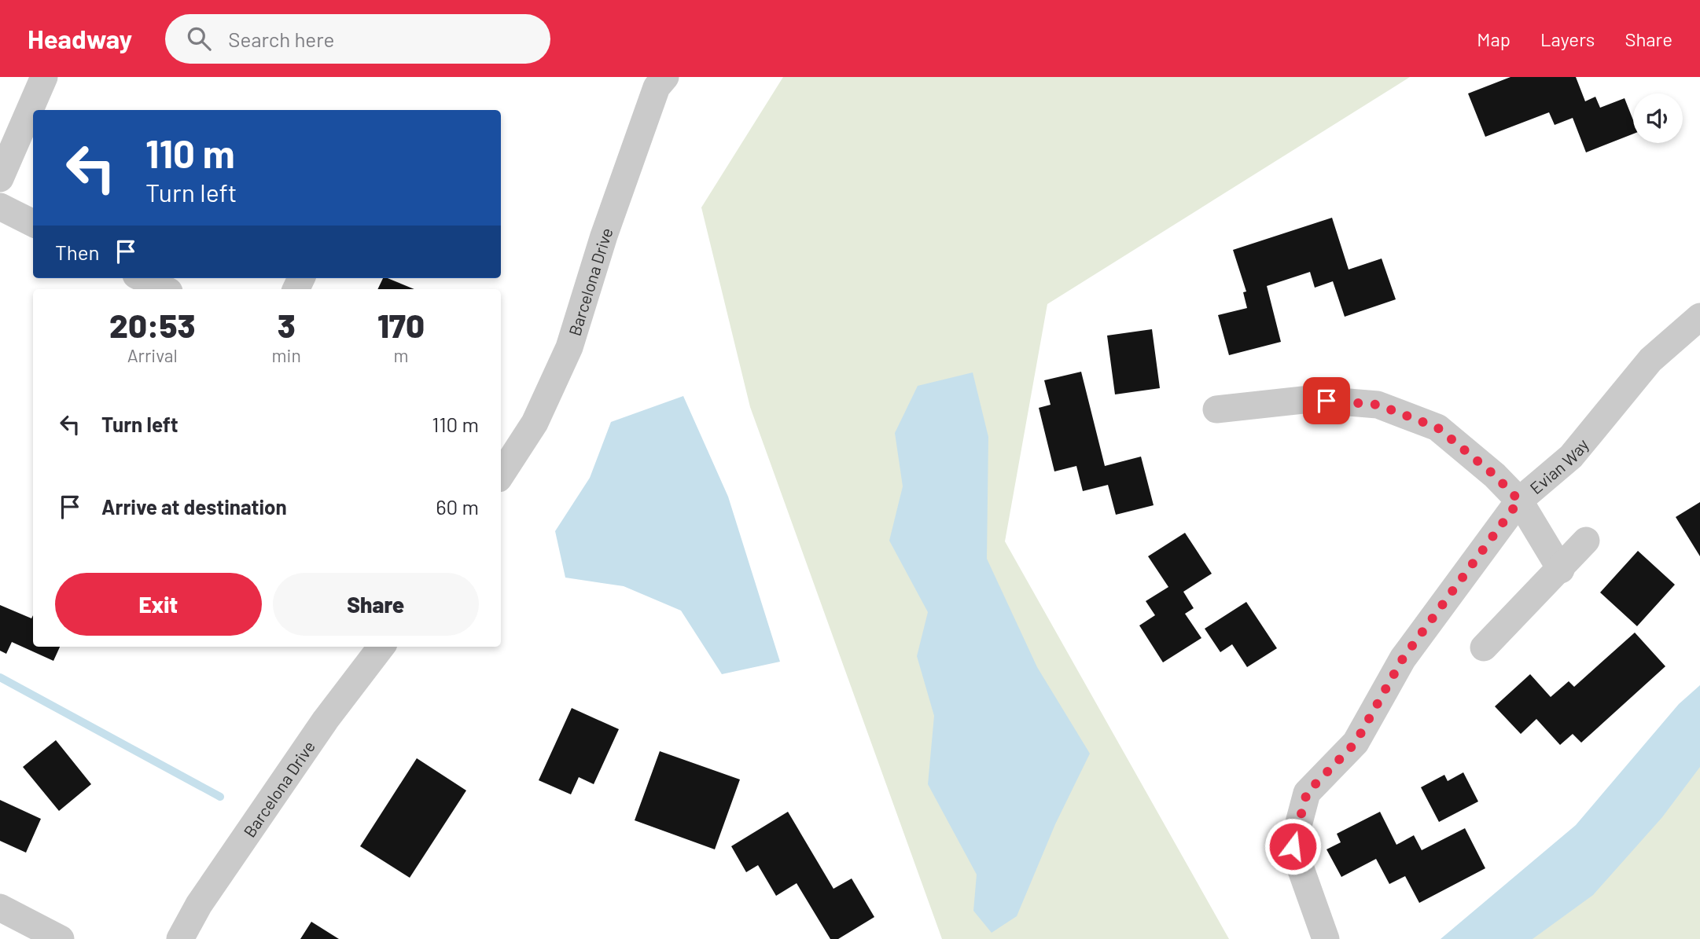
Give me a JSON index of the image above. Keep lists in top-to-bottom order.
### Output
{
  "streets": {
    "street": ["Barcelona Drive", "Evian Way"]
  },
  "page": {
    "header": "Headway",
    "search": "Search here",
    "nav": ["Map", "Layers", "Share"],
    "turn": ["110 m", "Turn left"],
    "then": "Then",
    "eta": [
      "20:53",
      "Arrival",
      "3",
      "min",
      "170",
      "m"
    ],
    "list": [
      {
        "name": "Turn left",
        "value": "110 m"
      },
      {
        "name": "Arrive at destination",
        "value": "60 m"
      }
    ],
    "buttons": ["Exit", "Share"]
  }
}
